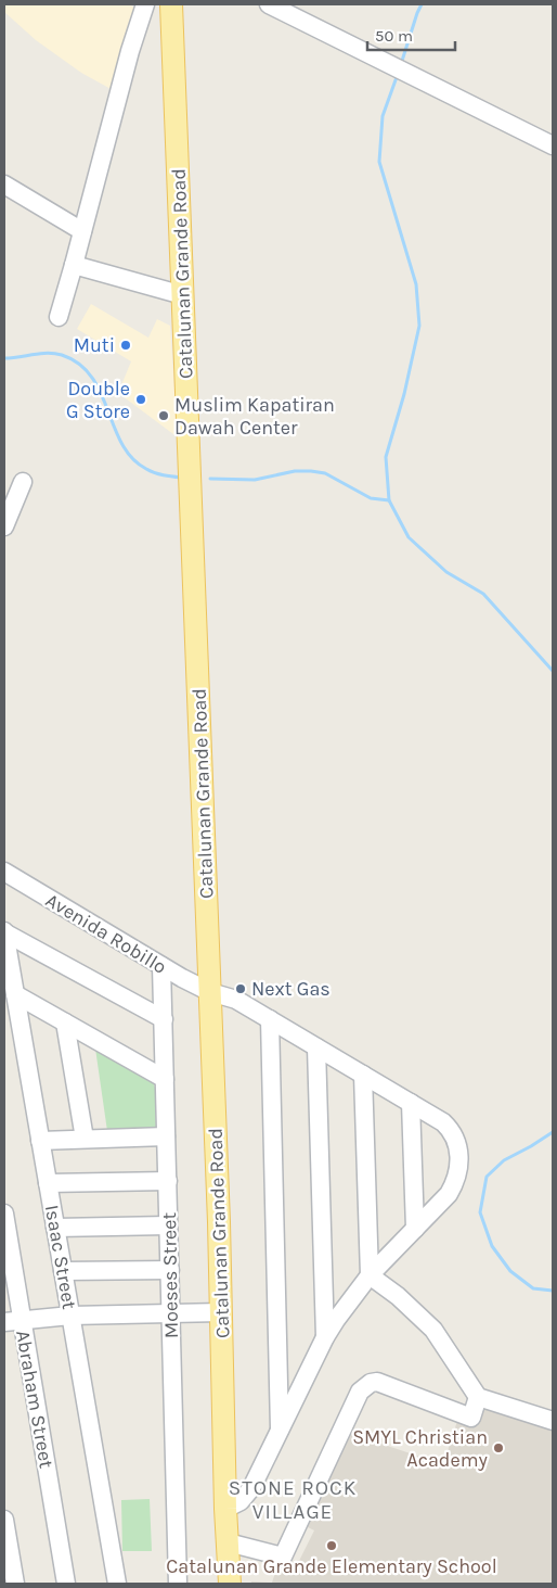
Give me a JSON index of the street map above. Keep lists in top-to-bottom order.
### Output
{
  "streets": {
    "main road": ["Catalunan Grande Road"],
    "street": [
      "Avenida Robillo",
      "Isaac Street",
      "Moeses Street",
      "Abraham Street"
    ]
  },
  "crossings": [
    ["Catalunan Grande Road", "Avenida Robillo"],
    ["Avenida Robillo", "Moeses Street"]
  ],
  "districts": ["STONE ROCK VILLAGE"],
  "places": [
    "Muti",
    "Double G Store",
    "Muslim Kapatiran Dawah Center",
    "Next Gas",
    "SMYL Christian Academy",
    "Catalunan Grande Elementary School"
  ],
  "scale_bar": "50 m"
}
